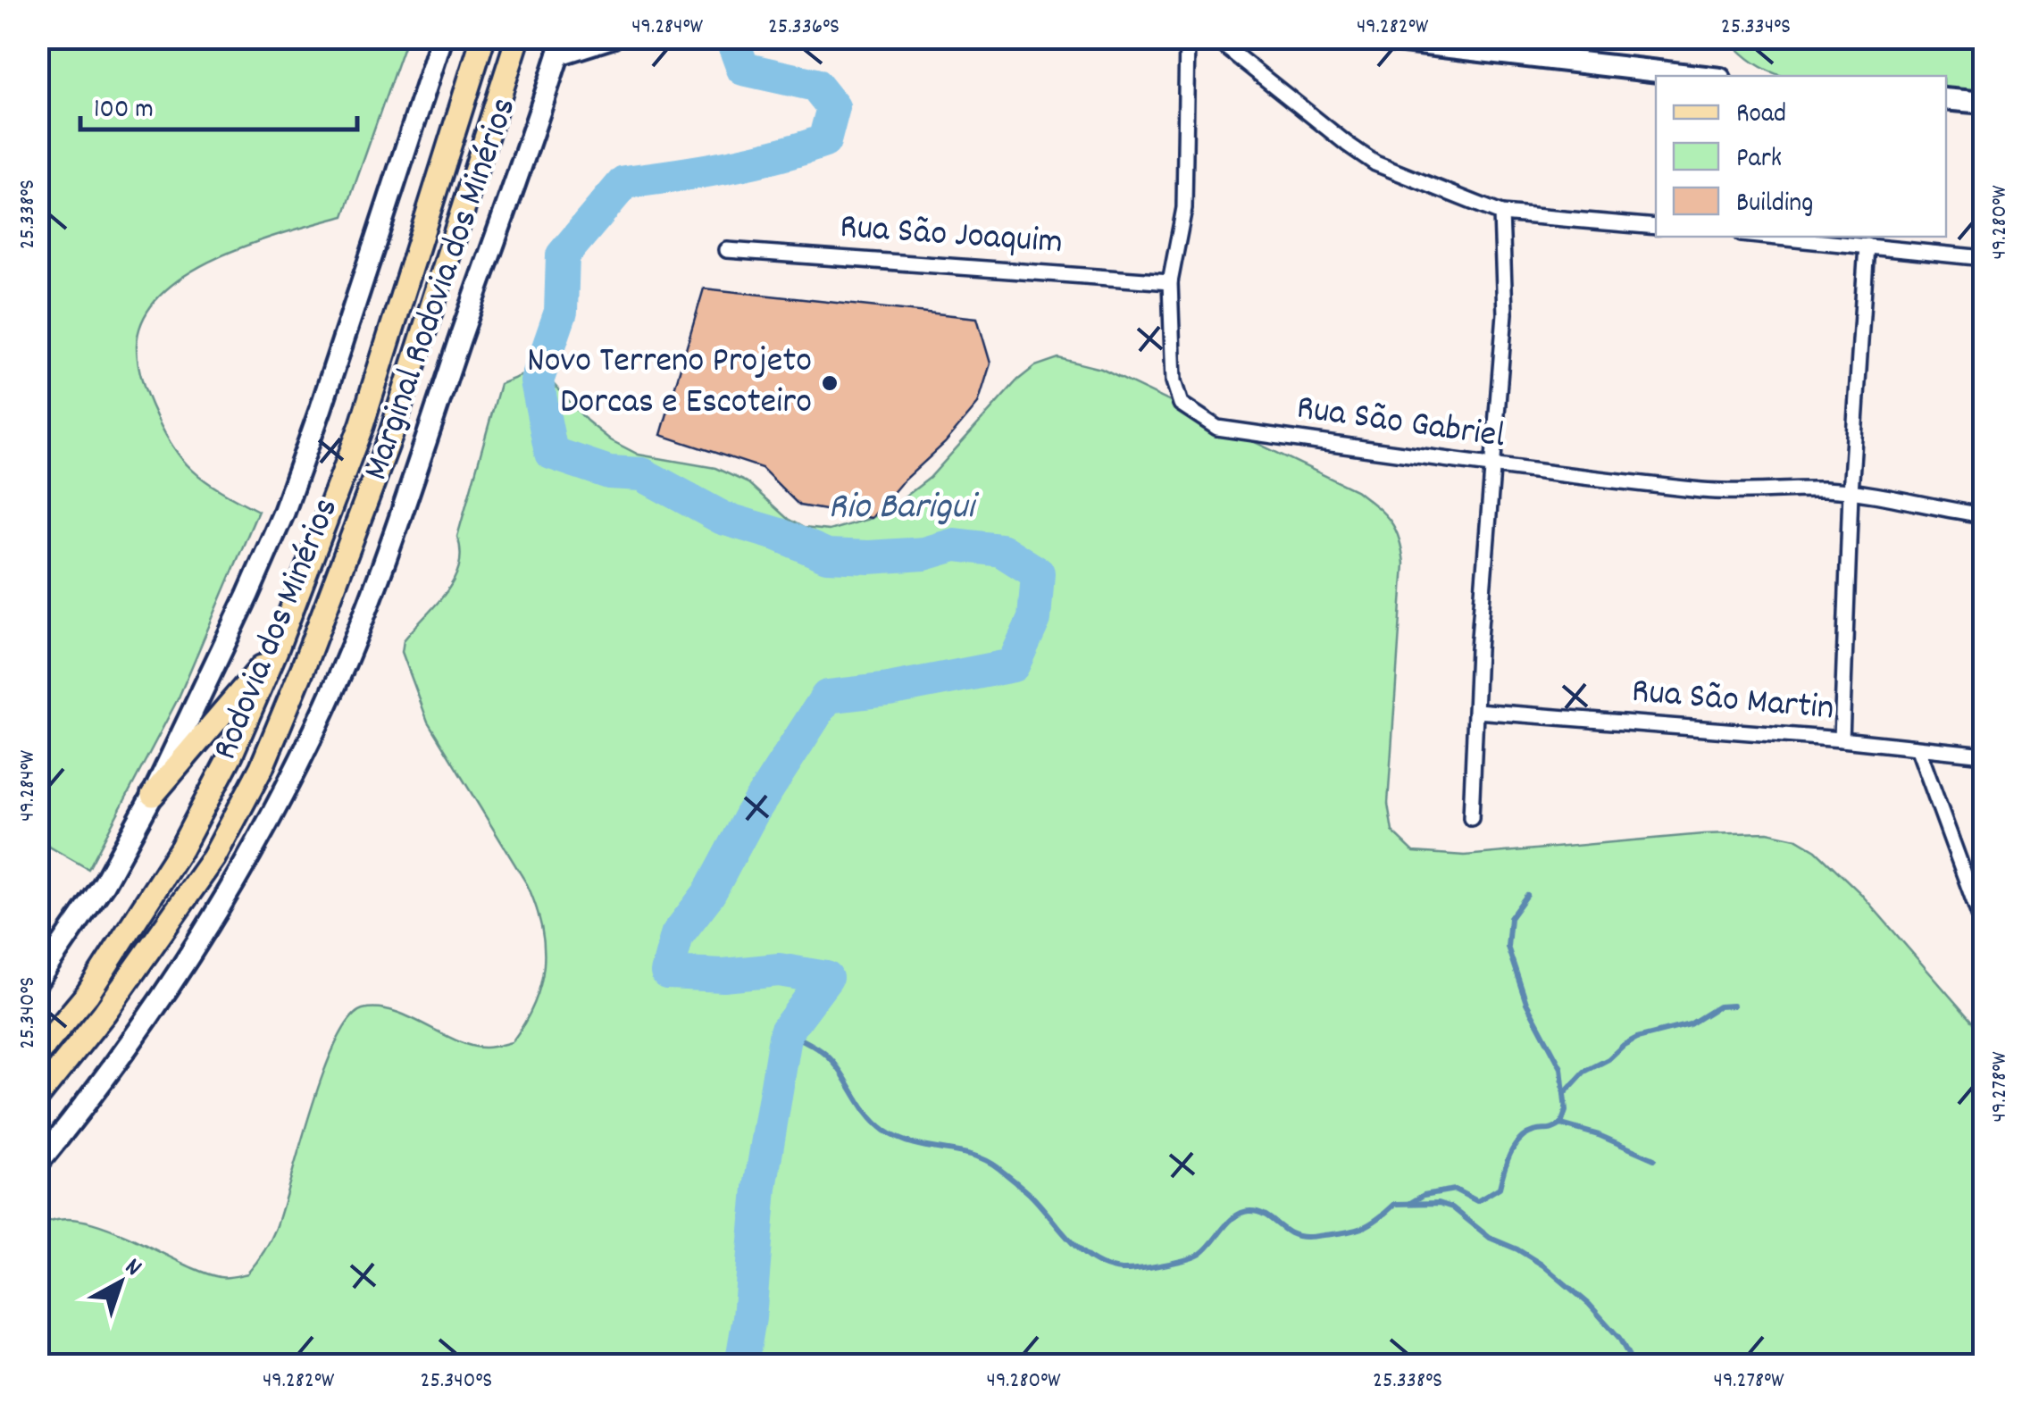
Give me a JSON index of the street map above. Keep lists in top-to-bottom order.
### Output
{
  "streets": {
    "main road": ["Marginal Rodovia dos Minérios", "Rodovia dos Minérios"],
    "street": ["Rua São Joaquim", "Rua São Gabriel", "Rua São Martin"]
  },
  "crossings": [
    ["Rua São Joaquim", "Rua São Gabriel"]
  ],
  "water": ["Rio Barigui"],
  "places": ["Novo Terreno Projeto Dorcas e Escoteiro"],
  "legend": ["Road", "Park", "Building"],
  "scale_bar": "100 m",
  "north": "top right",
  "coordinates": [
    "49.284°W",
    "25.336°S",
    "49.282°W",
    "25.334°S",
    "25.338°S",
    "49.280°W",
    "25.340°S",
    "49.278°W"
  ]
}
